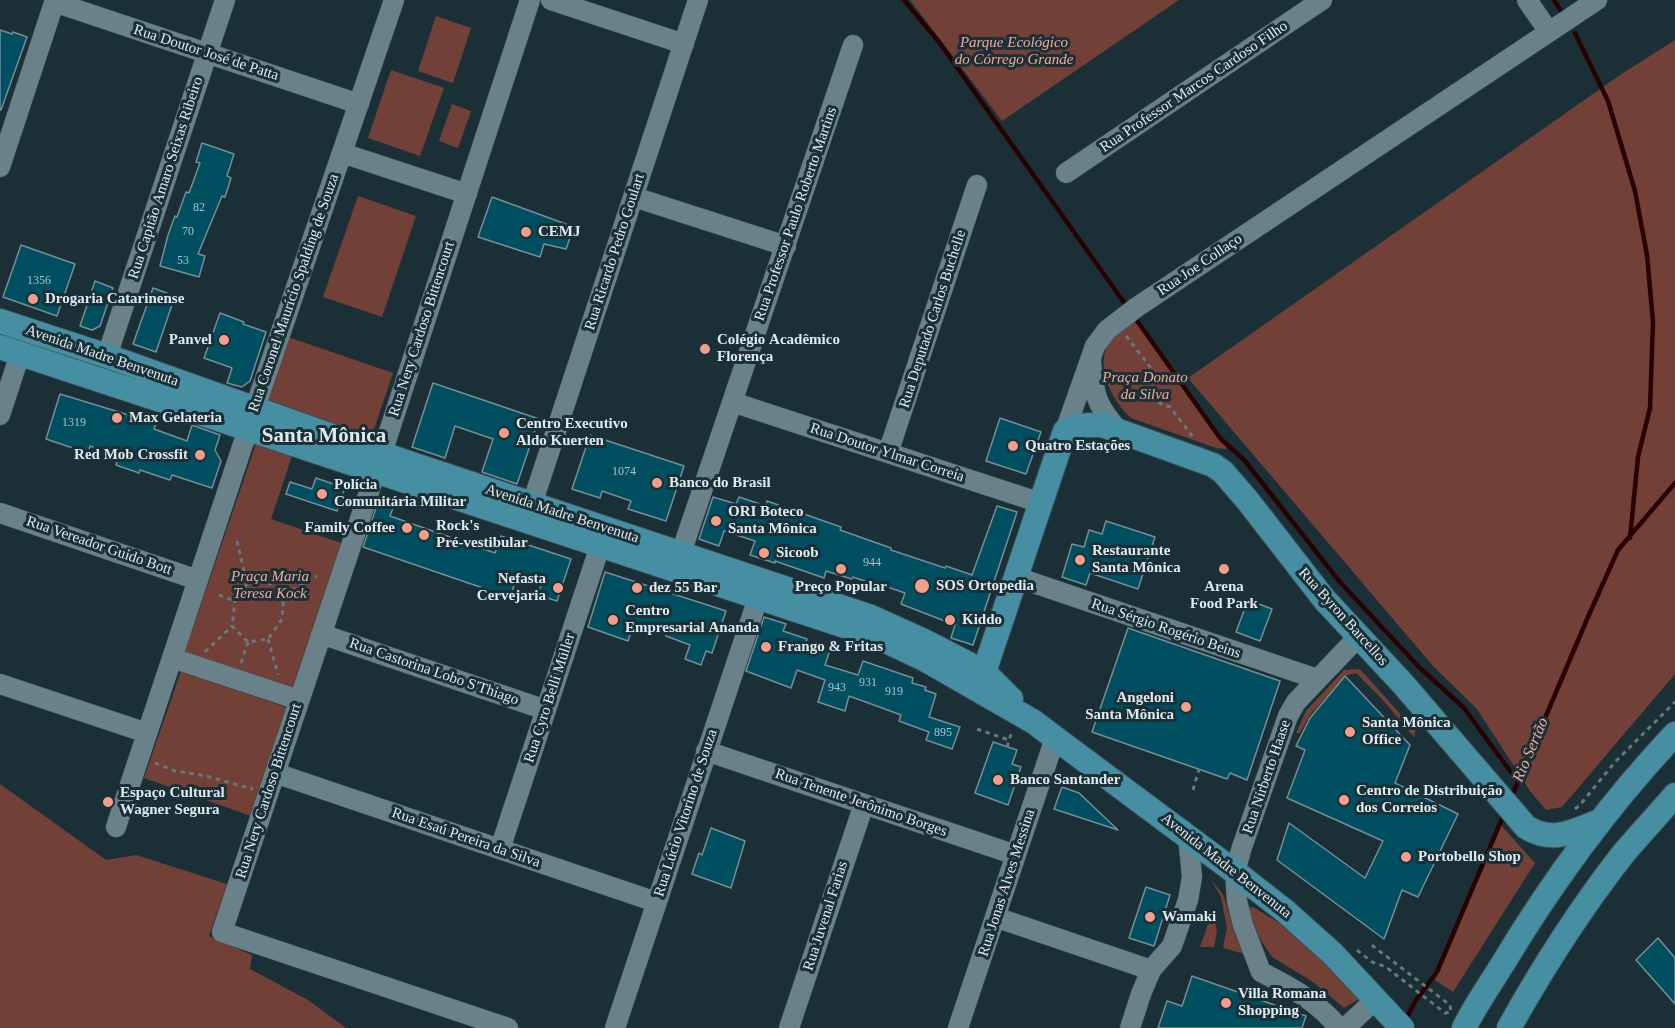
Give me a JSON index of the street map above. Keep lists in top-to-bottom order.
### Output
{
  "streets": {
    "main road": ["Rua Joe Collaço", "Avenida Madre Benvenuta", "Rua Byron Barcellos"],
    "street": [
      "Rua Doutor José de Patta",
      "Rua Professor Marcos Cardoso Filho",
      "Rua Capitão Amaro Seixas Ribeiro",
      "Rua Professor Paulo Roberto Martins",
      "Rua Ricardo Pedro Goulart",
      "Rua Coronel Maurício Spalding de Souza",
      "Rua Deputado Carlos Buchelle",
      "Rua Nery Cardoso Bittencourt",
      "Rua Doutor Ylmar Correia",
      "Rua Vereador Guido Bott",
      "Rua Sérgio Rogério Beins",
      "Rua Castorina Lobo S'Thiago",
      "Rua Cyro Belli Müller",
      "Rua Nirberto Haase",
      "Rua Tenente Jerônimo Borges",
      "Rua Lúcio Vitorino de Souza",
      "Rua Esaú Pereira da Silva",
      "Rua Jonas Alves Messina",
      "Rua Juvenal Farias"
    ]
  },
  "crossings": [
    ["Rua Doutor José de Patta", "Rua Capitão Amaro Seixas Ribeiro"],
    ["Rua Doutor José de Patta", "Rua Coronel Maurício Spalding de Souza"],
    ["Rua Capitão Amaro Seixas Ribeiro", "Avenida Madre Benvenuta"],
    ["Rua Professor Paulo Roberto Martins", "Avenida Madre Benvenuta"],
    ["Rua Professor Paulo Roberto Martins", "Rua Doutor Ylmar Correia"],
    ["Rua Ricardo Pedro Goulart", "Avenida Madre Benvenuta"],
    ["Rua Joe Collaço", "Avenida Madre Benvenuta"],
    ["Rua Joe Collaço", "Rua Doutor Ylmar Correia"],
    ["Rua Joe Collaço", "Rua Byron Barcellos"],
    ["Rua Joe Collaço", "Rua Sérgio Rogério Beins"],
    ["Rua Coronel Maurício Spalding de Souza", "Avenida Madre Benvenuta"],
    ["Rua Coronel Maurício Spalding de Souza", "Rua Vereador Guido Bott"],
    ["Rua Deputado Carlos Buchelle", "Rua Doutor Ylmar Correia"],
    ["Rua Nery Cardoso Bittencourt", "Avenida Madre Benvenuta"],
    ["Rua Nery Cardoso Bittencourt", "Rua Castorina Lobo S'Thiago"],
    ["Rua Nery Cardoso Bittencourt", "Rua Esaú Pereira da Silva"],
    ["Avenida Madre Benvenuta", "Rua Cyro Belli Müller"],
    ["Avenida Madre Benvenuta", "Rua Nirberto Haase"],
    ["Avenida Madre Benvenuta", "Rua Lúcio Vitorino de Souza"],
    ["Avenida Madre Benvenuta", "Rua Jonas Alves Messina"],
    ["Rua Byron Barcellos", "Rua Nirberto Haase"],
    ["Rua Sérgio Rogério Beins", "Rua Nirberto Haase"],
    ["Rua Castorina Lobo S'Thiago", "Rua Cyro Belli Müller"],
    ["Rua Cyro Belli Müller", "Rua Esaú Pereira da Silva"],
    ["Rua Tenente Jerônimo Borges", "Rua Lúcio Vitorino de Souza"],
    ["Rua Tenente Jerônimo Borges", "Rua Jonas Alves Messina"],
    ["Rua Tenente Jerônimo Borges", "Rua Juvenal Farias"],
    ["Rua Lúcio Vitorino de Souza", "Rua Esaú Pereira da Silva"]
  ],
  "districts": ["Santa Mônica"],
  "water": ["Rio Sertão"],
  "parks": ["Parque Ecológico do Córrego Grande", "Praça Donato da Silva", "Praça Maria Teresa Kock"],
  "places": [
    "CEMJ",
    "Drogaria Catarinense",
    "Panvel",
    "Colégio Acadêmico Florença",
    "Max Gelateria",
    "Centro Executivo Aldo Kuerten",
    "Quatro Estações",
    "Red Mob Crossfit",
    "Banco do Brasil",
    "Polícia Comunitária Militar",
    "ORI Boteco Santa Mônica",
    "Family Coffee",
    "Rock's Pré-vestibular",
    "Sicoob",
    "Restaurante Santa Mônica",
    "Preço Popular",
    "Arena Food Park",
    "SOS Ortopedia",
    "Nefasta Cervejaria",
    "dez 55 Bar",
    "Centro Empresarial Ananda",
    "Kiddo",
    "Frango & Fritas",
    "Angeloni Santa Mônica",
    "Santa Mônica Office",
    "Banco Santander",
    "Centro de Distribuição dos Correios",
    "Espaço Cultural Wagner Segura",
    "Portobello Shop",
    "Wamaki",
    "Villa Romana Shopping"
  ],
  "house_numbers": [
    "82",
    "70",
    "53",
    "1356",
    "1319",
    "1074",
    "944",
    "931",
    "943",
    "919",
    "895"
  ]
}
